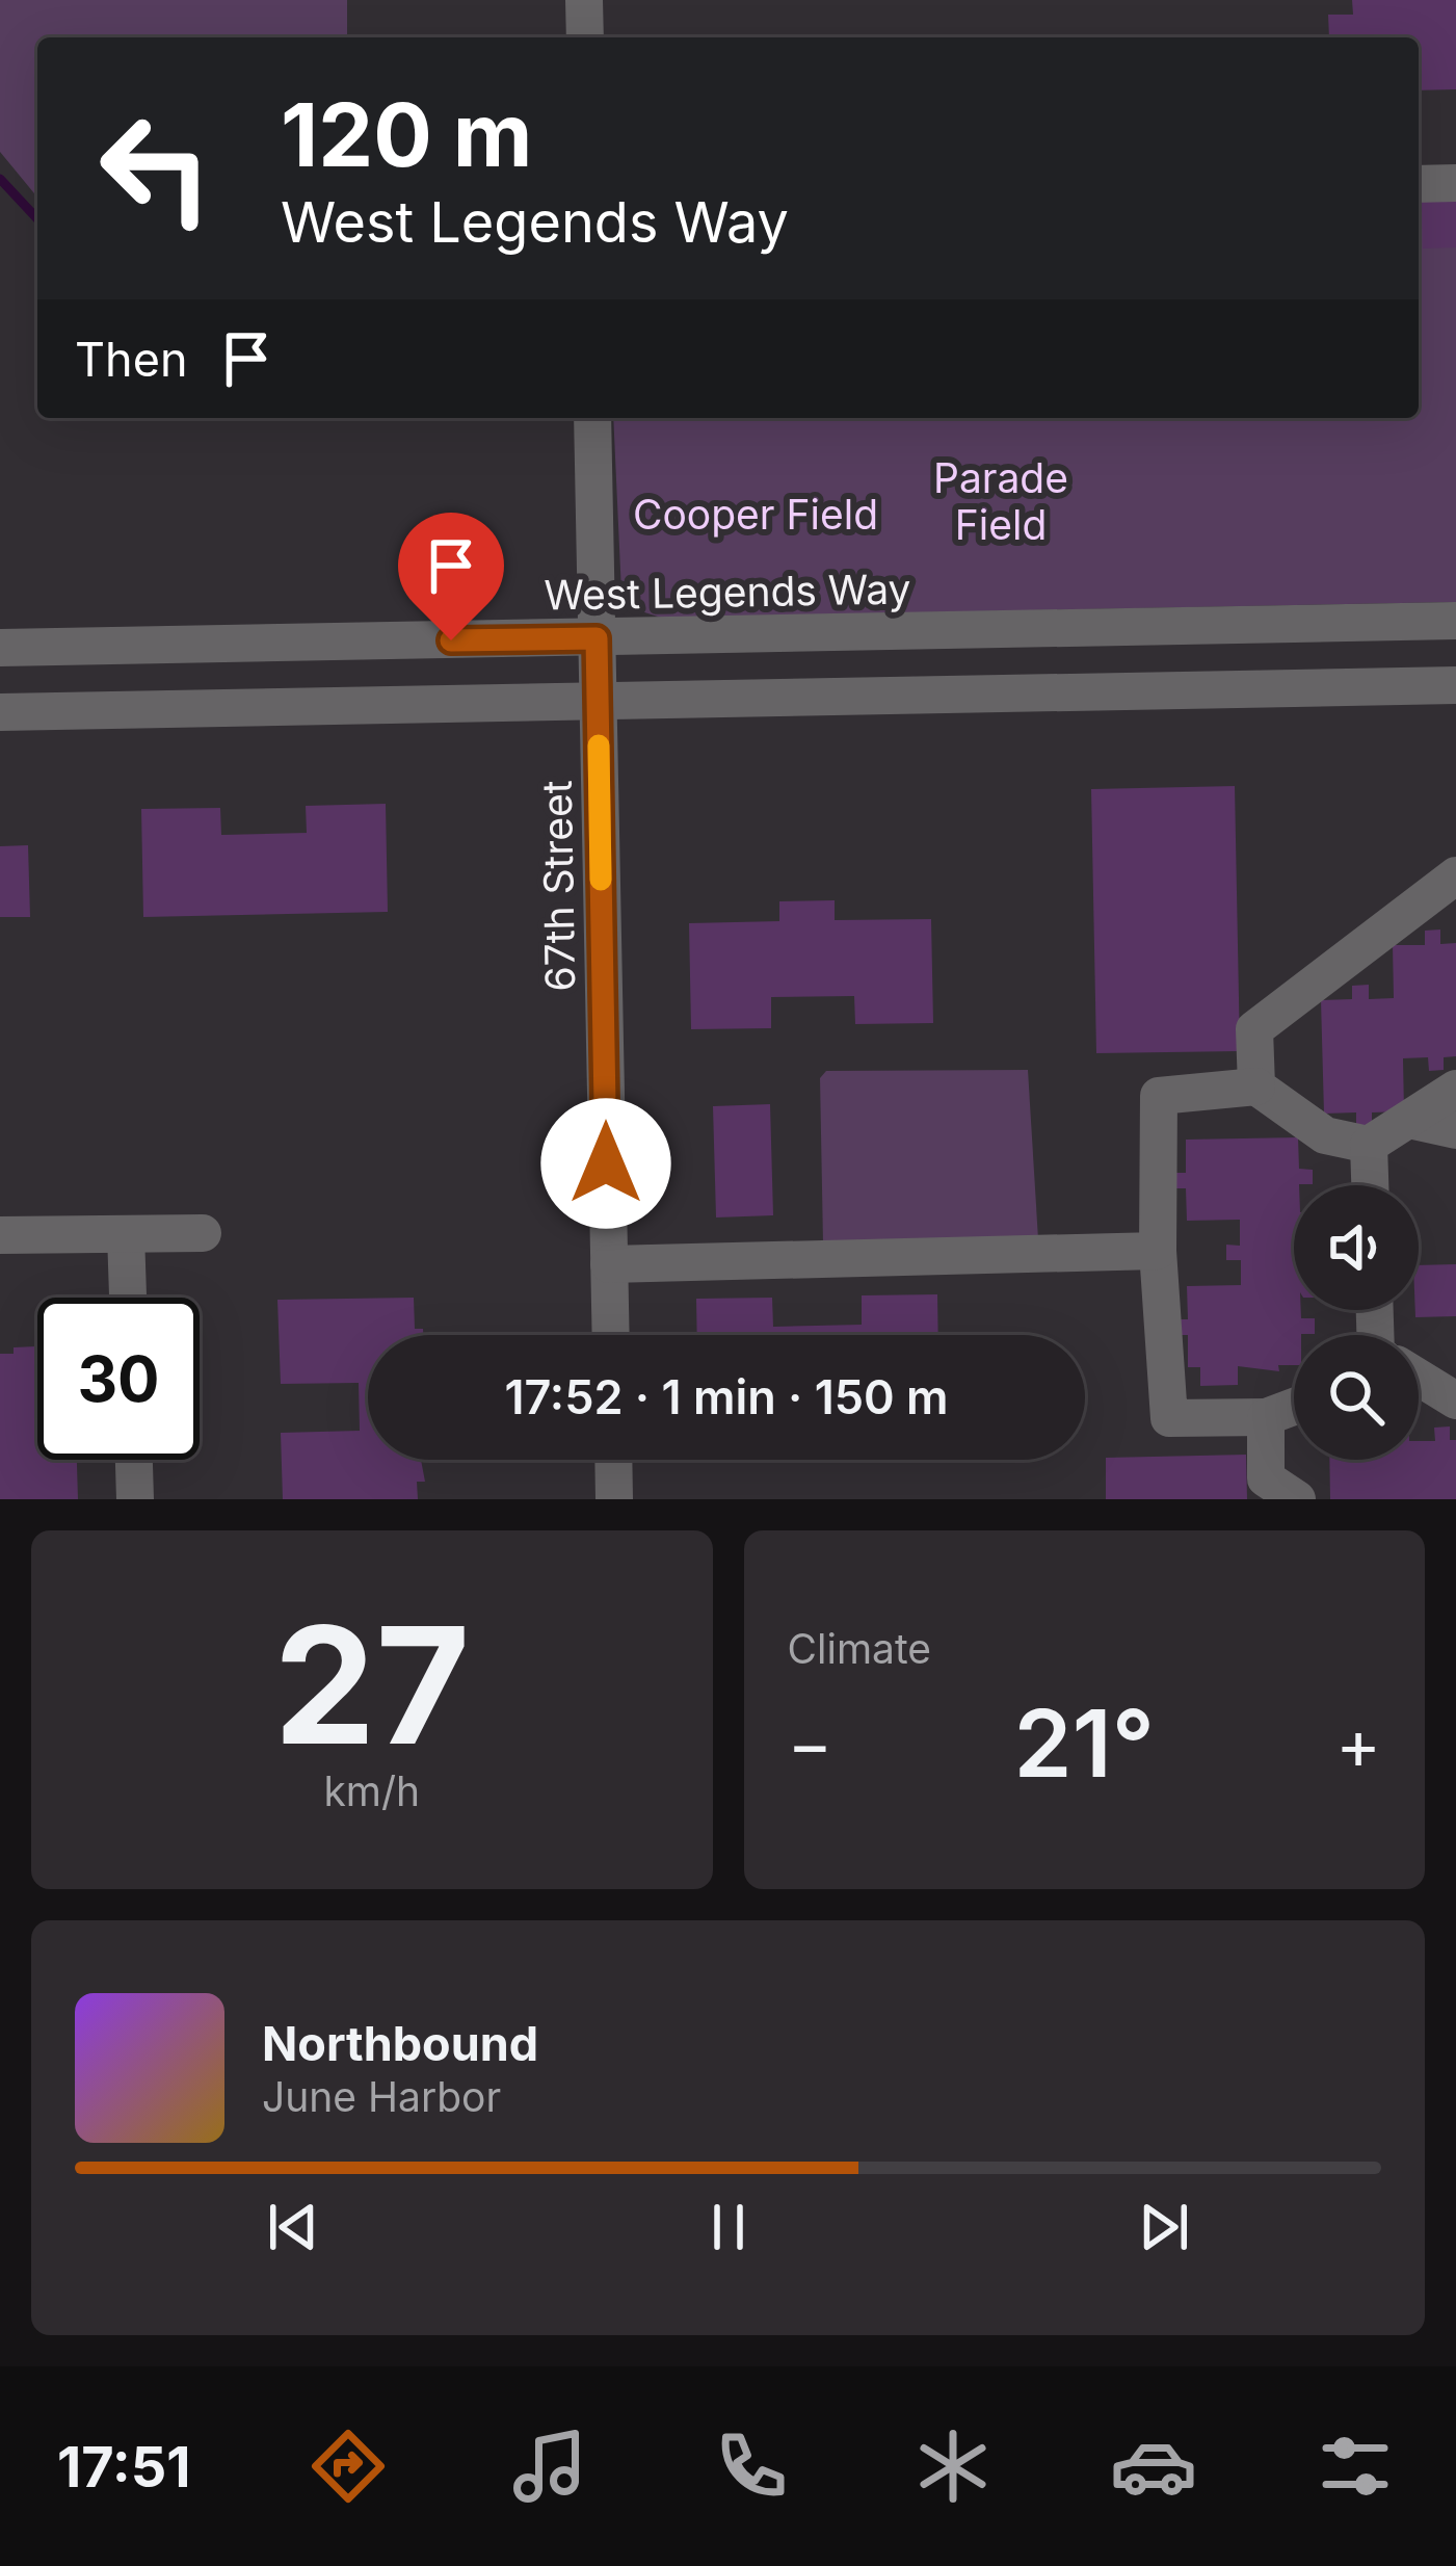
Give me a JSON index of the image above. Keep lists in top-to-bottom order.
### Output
{
  "streets": {
    "street": ["West Legends Way", "67th Street"]
  },
  "crossings": [
    ["West Legends Way", "67th Street"]
  ],
  "parks": ["Parade Field", "Cooper Field"],
  "page": {
    "turn": ["120 m", "West Legends Way"],
    "then": "Then",
    "limit": "30",
    "trip": "17:52 · 1 min · 150 m",
    "tile": [
      ["27", "km/h"],
      "Climate"
    ],
    "heat": ["−", "21°", "+"],
    "song": ["Northbound", "June Harbor"],
    "tabs": "17:51"
  }
}
